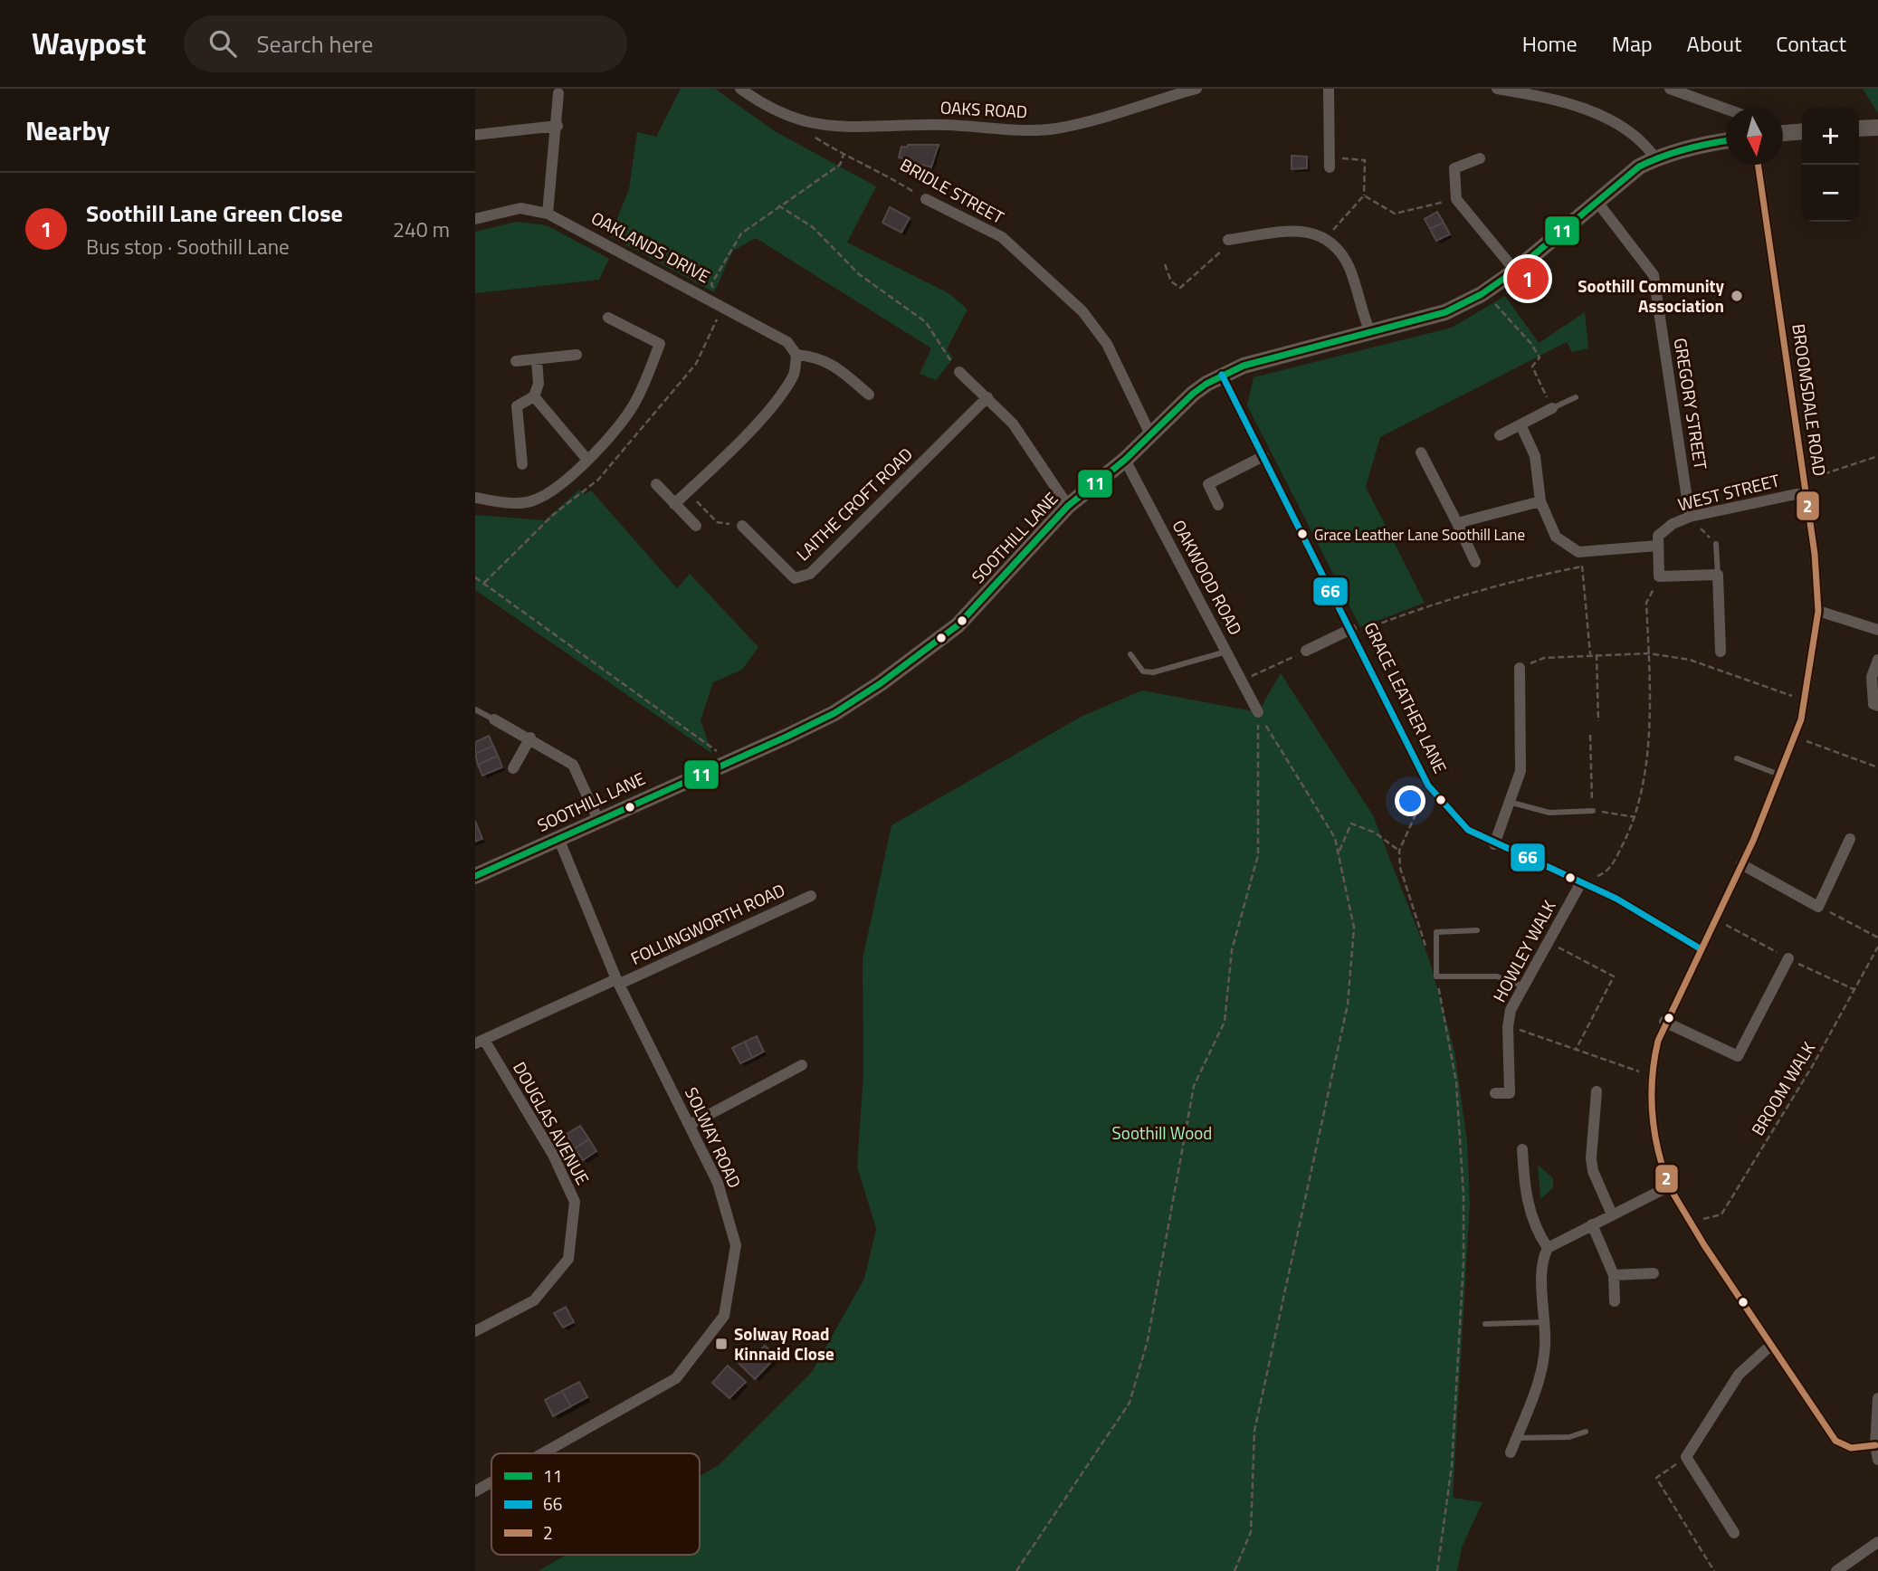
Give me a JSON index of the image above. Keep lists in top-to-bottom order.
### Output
{
  "streets": {
    "main road": ["SOOTHILL LANE"],
    "street": [
      "OAKS ROAD",
      "BRIDLE STREET",
      "OAKLANDS DRIVE",
      "BROOMSDALE ROAD",
      "GREGORY STREET",
      "WEST STREET",
      "LAITHE CROFT ROAD",
      "OAKWOOD ROAD",
      "GRACE LEATHER LANE",
      "FOLLINGWORTH ROAD",
      "HOWLEY WALK",
      "DOUGLAS AVENUE",
      "SOLWAY ROAD"
    ],
    "path": ["BROOM WALK"]
  },
  "crossings": [
    ["BRIDLE STREET", "SOOTHILL LANE"],
    ["BROOMSDALE ROAD", "WEST STREET"],
    ["BROOMSDALE ROAD", "GRACE LEATHER LANE"],
    ["BROOMSDALE ROAD", "BROOM WALK"],
    ["GREGORY STREET", "WEST STREET"],
    ["GREGORY STREET", "SOOTHILL LANE"],
    ["SOOTHILL LANE", "OAKWOOD ROAD"],
    ["SOOTHILL LANE", "GRACE LEATHER LANE"],
    ["SOOTHILL LANE", "SOLWAY ROAD"],
    ["GRACE LEATHER LANE", "HOWLEY WALK"],
    ["FOLLINGWORTH ROAD", "DOUGLAS AVENUE"],
    ["FOLLINGWORTH ROAD", "SOLWAY ROAD"]
  ],
  "parks": ["Soothill Wood"],
  "places": {
    "other": ["Soothill Community Association", "Grace Leather Lane Soothill Lane"],
    "transit": ["Solway Road Kinnaid Close"]
  },
  "lines": ["transit line 11", "transit line 2", "transit line 66"],
  "legend": ["11", "66", "2"],
  "north": "bottom",
  "page": {
    "header": "Waypost",
    "search": "Search here",
    "nav": [
      "Home",
      "Map",
      "About",
      "Contact"
    ],
    "heading": "Nearby",
    "map_buttons": ["+", "−"],
    "list": [
      {
        "mark": "1",
        "name": "Soothill Lane Green Close",
        "note": "Bus stop · Soothill Lane",
        "value": "240 m"
      }
    ],
    "pins": "1"
  }
}
